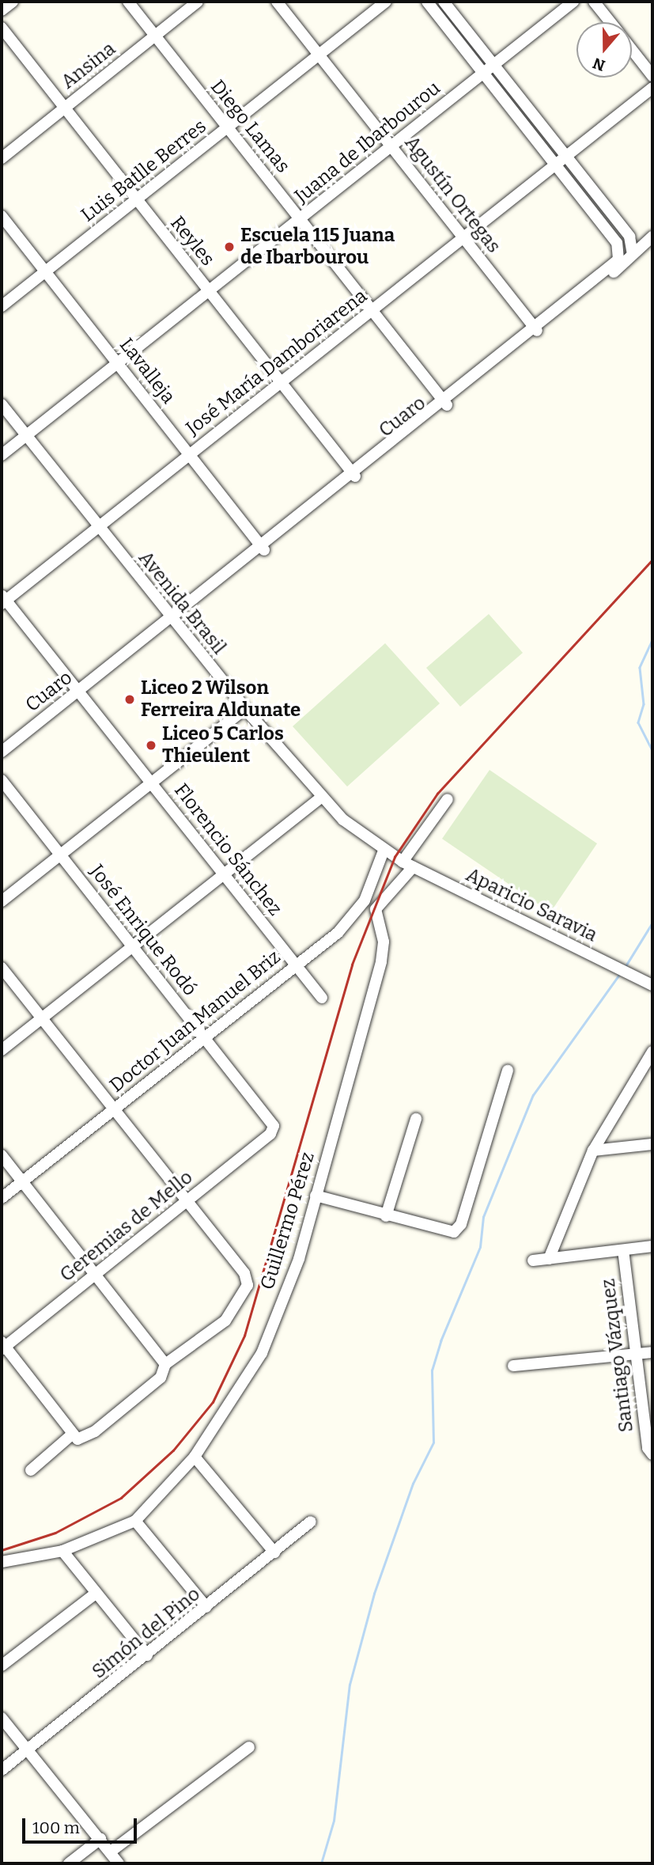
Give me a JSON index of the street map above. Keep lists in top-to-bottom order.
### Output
{
  "streets": {
    "street": [
      "Ansina",
      "Diego Lamas",
      "Juana de Ibarbourou",
      "Luis Batlle Berres",
      "Agustín Ortegas",
      "Reyles",
      "José María Damboriarena",
      "Lavalleja",
      "Cuaro",
      "Avenida Brasil",
      "Florencio Sánchez",
      "Aparicio Saravia",
      "José Enrique Rodó",
      "Doctor Juan Manuel Briz",
      "Guillermo Pérez",
      "Geremias de Mello",
      "Santiago Vázquez",
      "Simón del Pino"
    ]
  },
  "crossings": [
    ["Ansina", "Diego Lamas"],
    ["Ansina", "Reyles"],
    ["Diego Lamas", "Juana de Ibarbourou"],
    ["Diego Lamas", "Luis Batlle Berres"],
    ["Diego Lamas", "José María Damboriarena"],
    ["Diego Lamas", "Cuaro"],
    ["Juana de Ibarbourou", "Agustín Ortegas"],
    ["Juana de Ibarbourou", "Reyles"],
    ["Juana de Ibarbourou", "Lavalleja"],
    ["Juana de Ibarbourou", "Avenida Brasil"],
    ["Luis Batlle Berres", "Agustín Ortegas"],
    ["Luis Batlle Berres", "Reyles"],
    ["Luis Batlle Berres", "Lavalleja"],
    ["Agustín Ortegas", "José María Damboriarena"],
    ["Agustín Ortegas", "Cuaro"],
    ["Reyles", "José María Damboriarena"],
    ["Reyles", "Cuaro"],
    ["José María Damboriarena", "Lavalleja"],
    ["José María Damboriarena", "Cuaro"],
    ["José María Damboriarena", "Avenida Brasil"],
    ["José María Damboriarena", "Florencio Sánchez"],
    ["Lavalleja", "Cuaro"],
    ["Cuaro", "Avenida Brasil"],
    ["Cuaro", "Florencio Sánchez"],
    ["Avenida Brasil", "Aparicio Saravia"],
    ["Avenida Brasil", "Doctor Juan Manuel Briz"],
    ["Avenida Brasil", "Guillermo Pérez"],
    ["Florencio Sánchez", "Doctor Juan Manuel Briz"],
    ["Aparicio Saravia", "Guillermo Pérez"],
    ["José Enrique Rodó", "Doctor Juan Manuel Briz"],
    ["José Enrique Rodó", "Geremias de Mello"]
  ],
  "places": ["Escuela 115 Juana de Ibarbourou", "Liceo 2 Wilson Ferreira Aldunate", "Liceo 5 Carlos Thieulent"],
  "scale_bar": "100 m",
  "north": "bottom"
}
